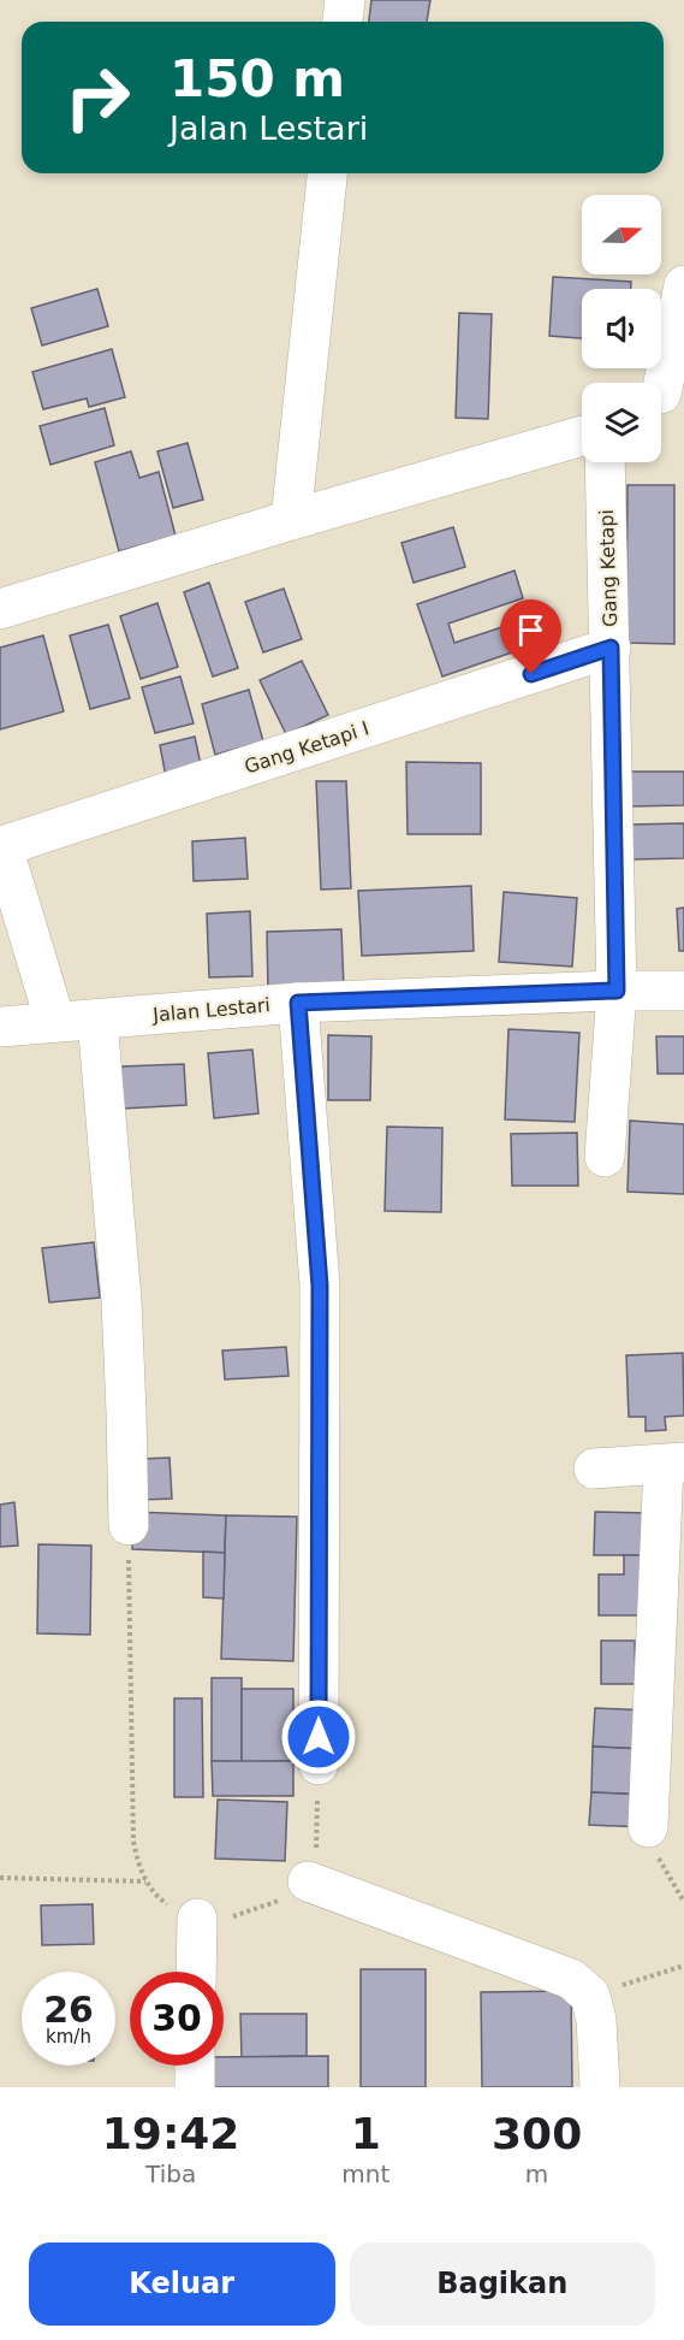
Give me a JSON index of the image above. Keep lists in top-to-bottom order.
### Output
{
  "streets": {
    "street": ["Gang Ketapi", "Gang Ketapi I", "Jalan Lestari"]
  },
  "crossings": [
    ["Gang Ketapi", "Gang Ketapi I"],
    ["Gang Ketapi", "Jalan Lestari"],
    ["Gang Ketapi I", "Jalan Lestari"]
  ],
  "north": "right",
  "page": {
    "turn": ["150 m", "Jalan Lestari"],
    "speed": "26 km/h",
    "limit": "30",
    "eta": [
      "19:42",
      "Tiba",
      "1",
      "mnt",
      "300",
      "m"
    ],
    "buttons": ["Keluar", "Bagikan"]
  }
}
